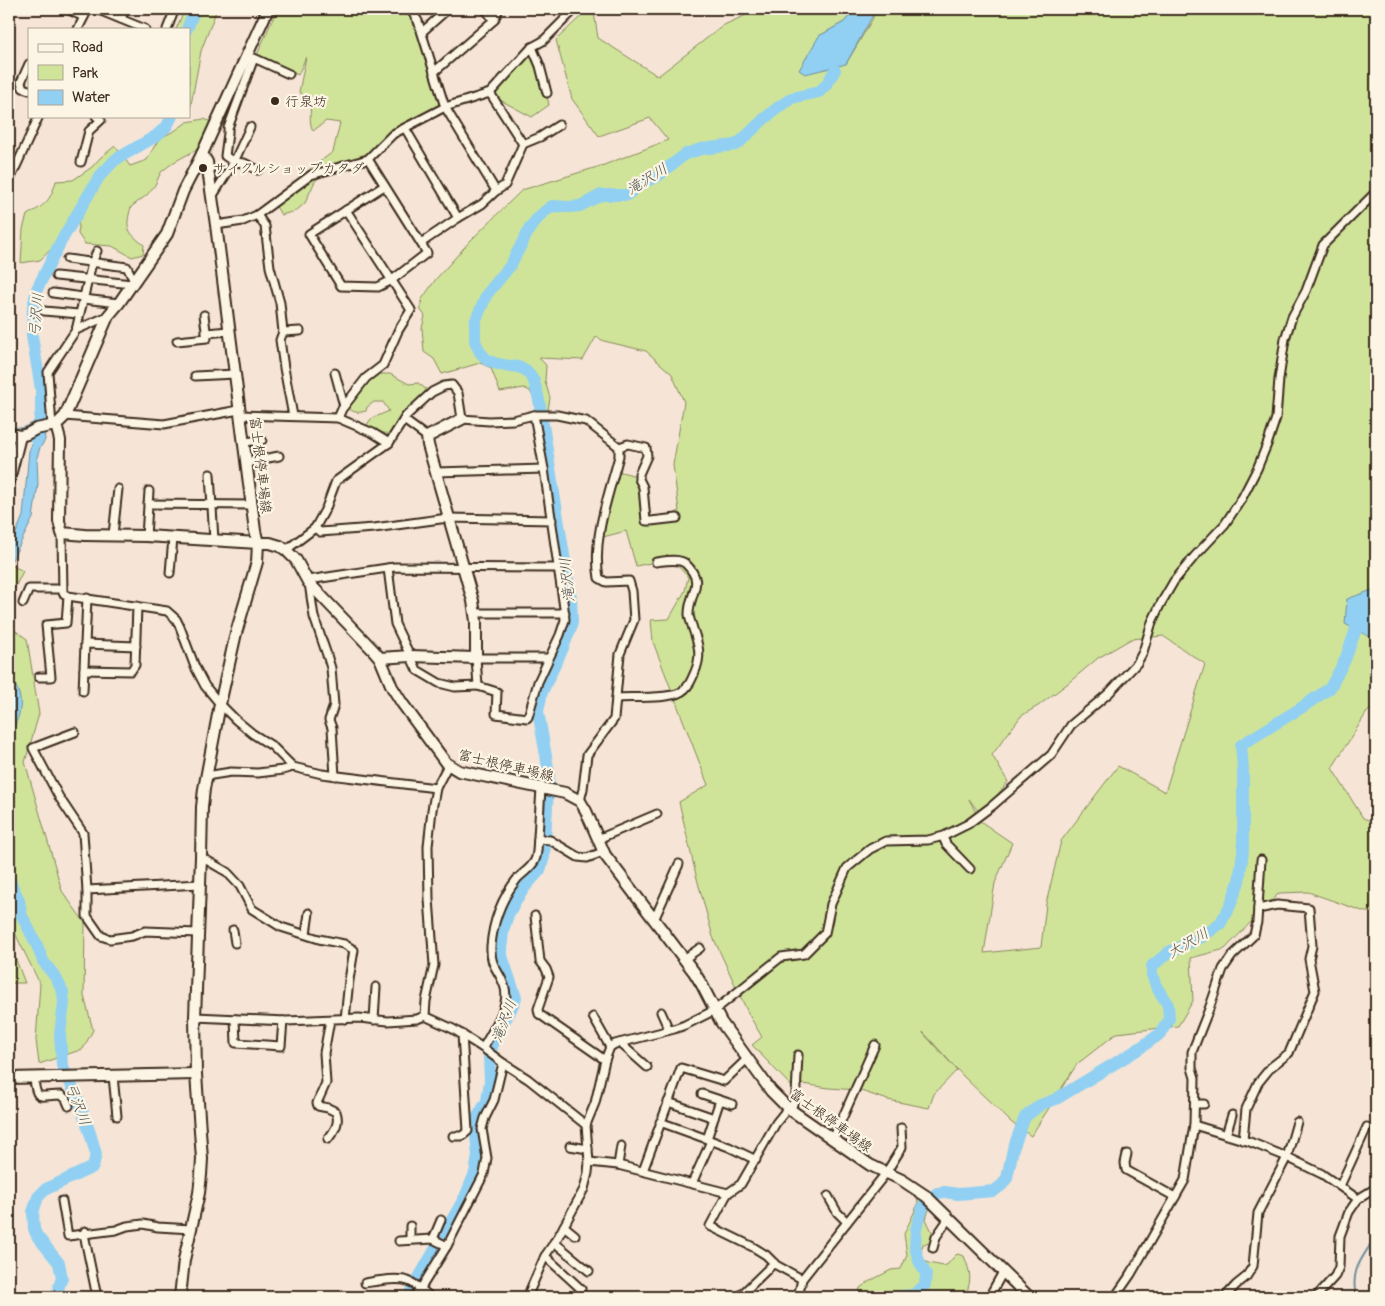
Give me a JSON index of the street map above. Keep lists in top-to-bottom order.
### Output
{
  "streets": {
    "street": ["富士根停車場線"]
  },
  "water": ["滝沢川", "弓沢川", "大沢川"],
  "places": ["行泉坊", "サイクルショップカタダ"],
  "legend": ["Road", "Park", "Water"]
}
